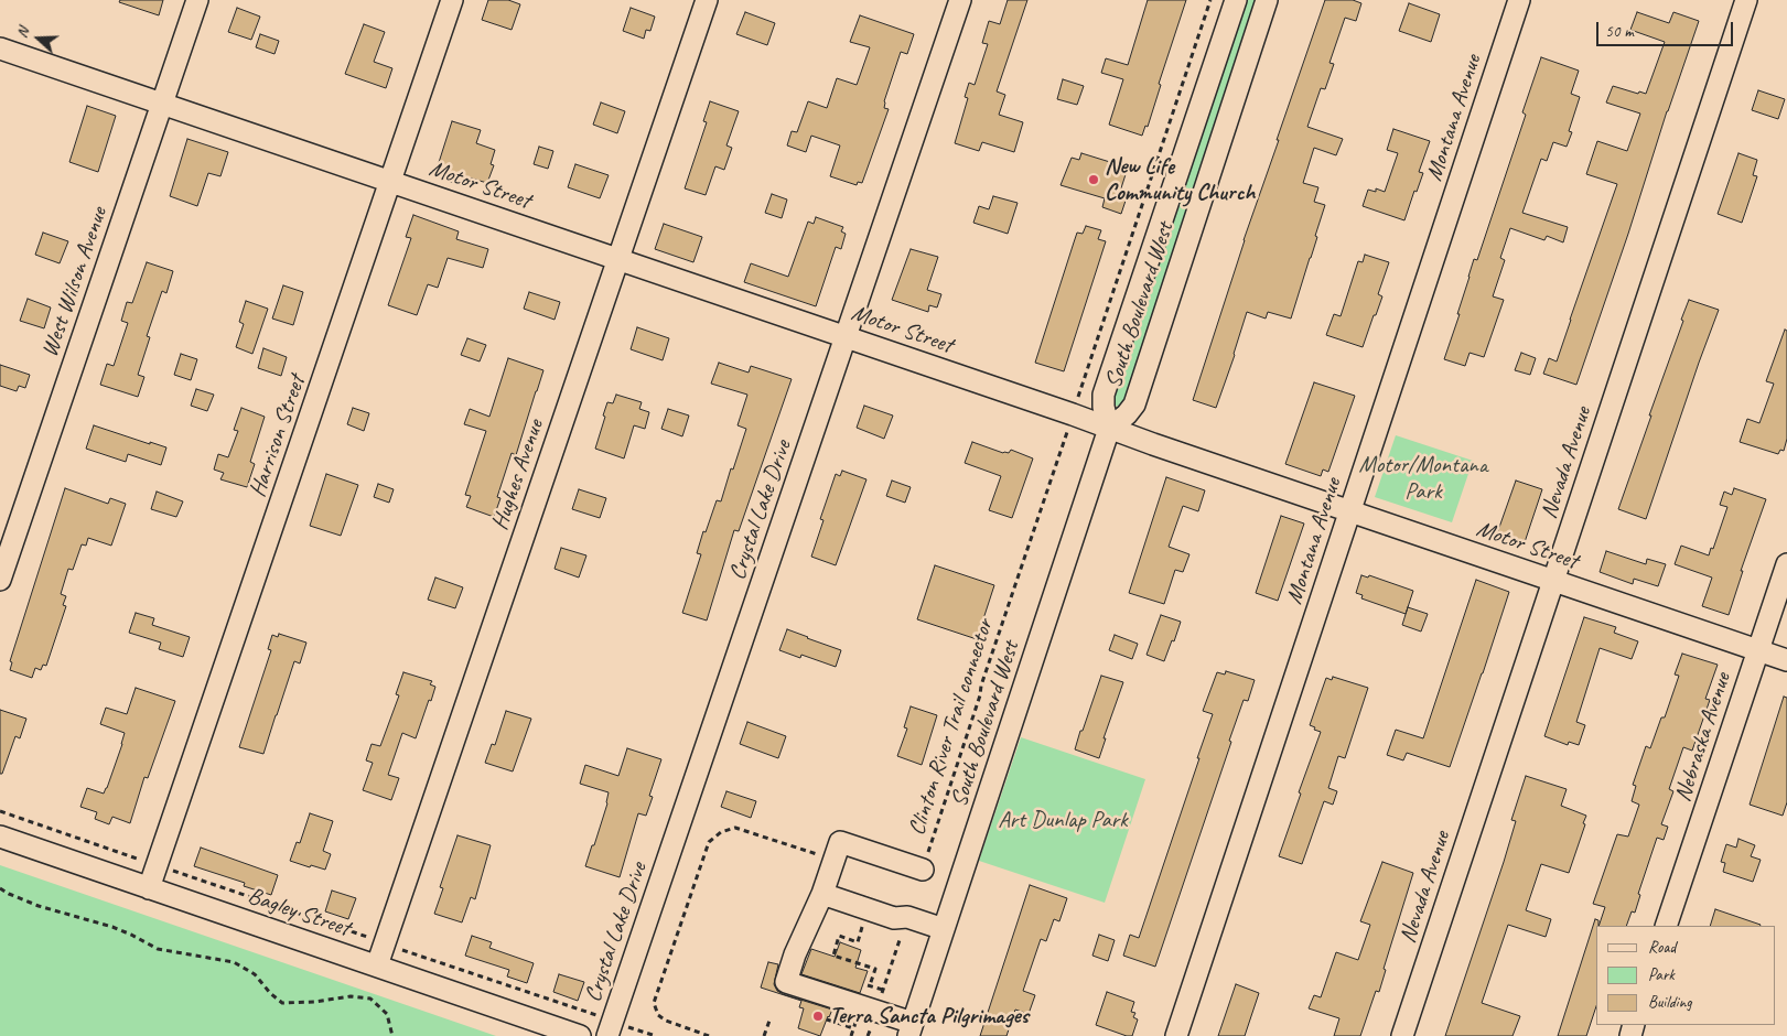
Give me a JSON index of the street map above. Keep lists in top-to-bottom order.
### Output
{
  "streets": {
    "street": [
      "Montana Avenue",
      "Motor Street",
      "West Wilson Avenue",
      "South Boulevard West",
      "Harrison Street",
      "Nevada Avenue",
      "Hughes Avenue",
      "Crystal Lake Drive",
      "Nebraska Avenue",
      "Bagley Street"
    ],
    "path": ["Clinton River Trail connector"]
  },
  "crossings": [
    ["Montana Avenue", "Motor Street"],
    ["Motor Street", "West Wilson Avenue"],
    ["Motor Street", "South Boulevard West"],
    ["Motor Street", "Harrison Street"],
    ["Motor Street", "Nevada Avenue"],
    ["Motor Street", "Hughes Avenue"],
    ["Motor Street", "Crystal Lake Drive"],
    ["Motor Street", "Nebraska Avenue"],
    ["Harrison Street", "Bagley Street"],
    ["Hughes Avenue", "Bagley Street"]
  ],
  "parks": ["Motor/Montana Park", "Art Dunlap Park"],
  "places": ["New Life Community Church", "Terra Sancta Pilgrimages"],
  "legend": ["Road", "Park", "Building"],
  "scale_bar": "50 m",
  "north": "left"
}
